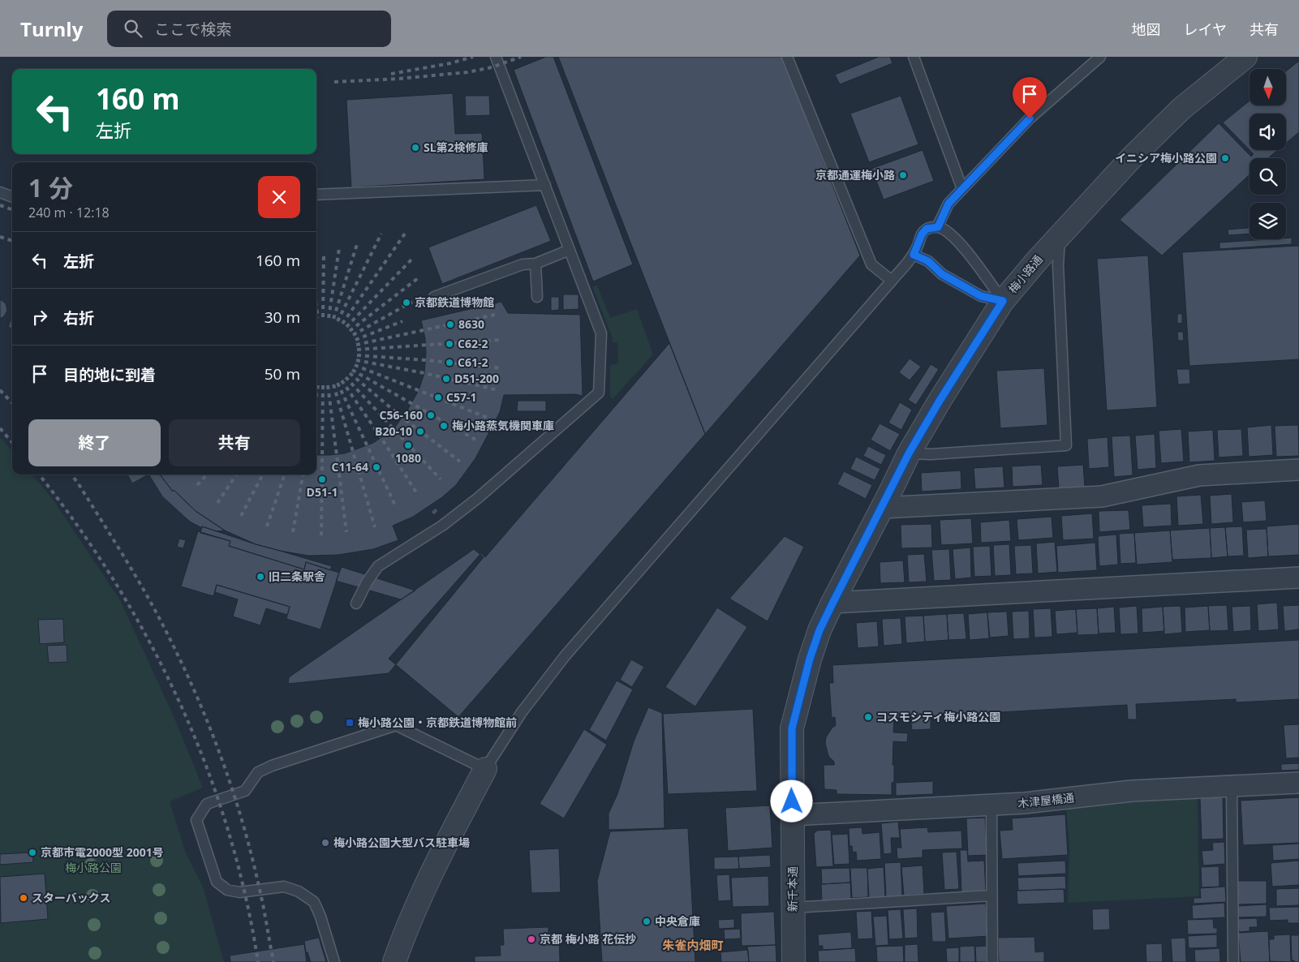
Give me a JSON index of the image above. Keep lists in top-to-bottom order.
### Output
{
  "streets": {
    "street": ["梅小路通", "木津屋橋通", "新千本通"]
  },
  "crossings": [
    ["梅小路通", "木津屋橋通"],
    ["梅小路通", "新千本通"],
    ["木津屋橋通", "新千本通"]
  ],
  "districts": ["朱雀内畑町"],
  "parks": ["梅小路公園"],
  "places": {
    "other": [
      "SL第2検修庫",
      "イニシア梅小路公園",
      "京都通運梅小路",
      "京都鉄道博物館",
      "8630",
      "C62-2",
      "C61-2",
      "D51-200",
      "C57-1",
      "C56-160",
      "梅小路蒸気機関車庫",
      "B20-10",
      "1080",
      "C11-64",
      "D51-1",
      "旧二条駅舎",
      "コスモシティ梅小路公園",
      "梅小路公園大型バス駐車場",
      "京都市電2000型 2001号",
      "スターバックス",
      "中央倉庫",
      "京都 梅小路 花伝抄"
    ],
    "transit": ["梅小路公園・京都鉄道博物館前"]
  },
  "north": "bottom",
  "page": {
    "header": "Turnly",
    "search": "ここで検索",
    "nav": ["地図", "レイヤ", "共有"],
    "turn": ["160 m", "左折"],
    "heading": ["1 分", "240 m · 12:18"],
    "list": [
      {
        "name": "左折",
        "value": "160 m"
      },
      {
        "name": "右折",
        "value": "30 m"
      },
      {
        "name": "目的地に到着",
        "value": "50 m"
      }
    ],
    "buttons": ["終了", "共有"]
  }
}
